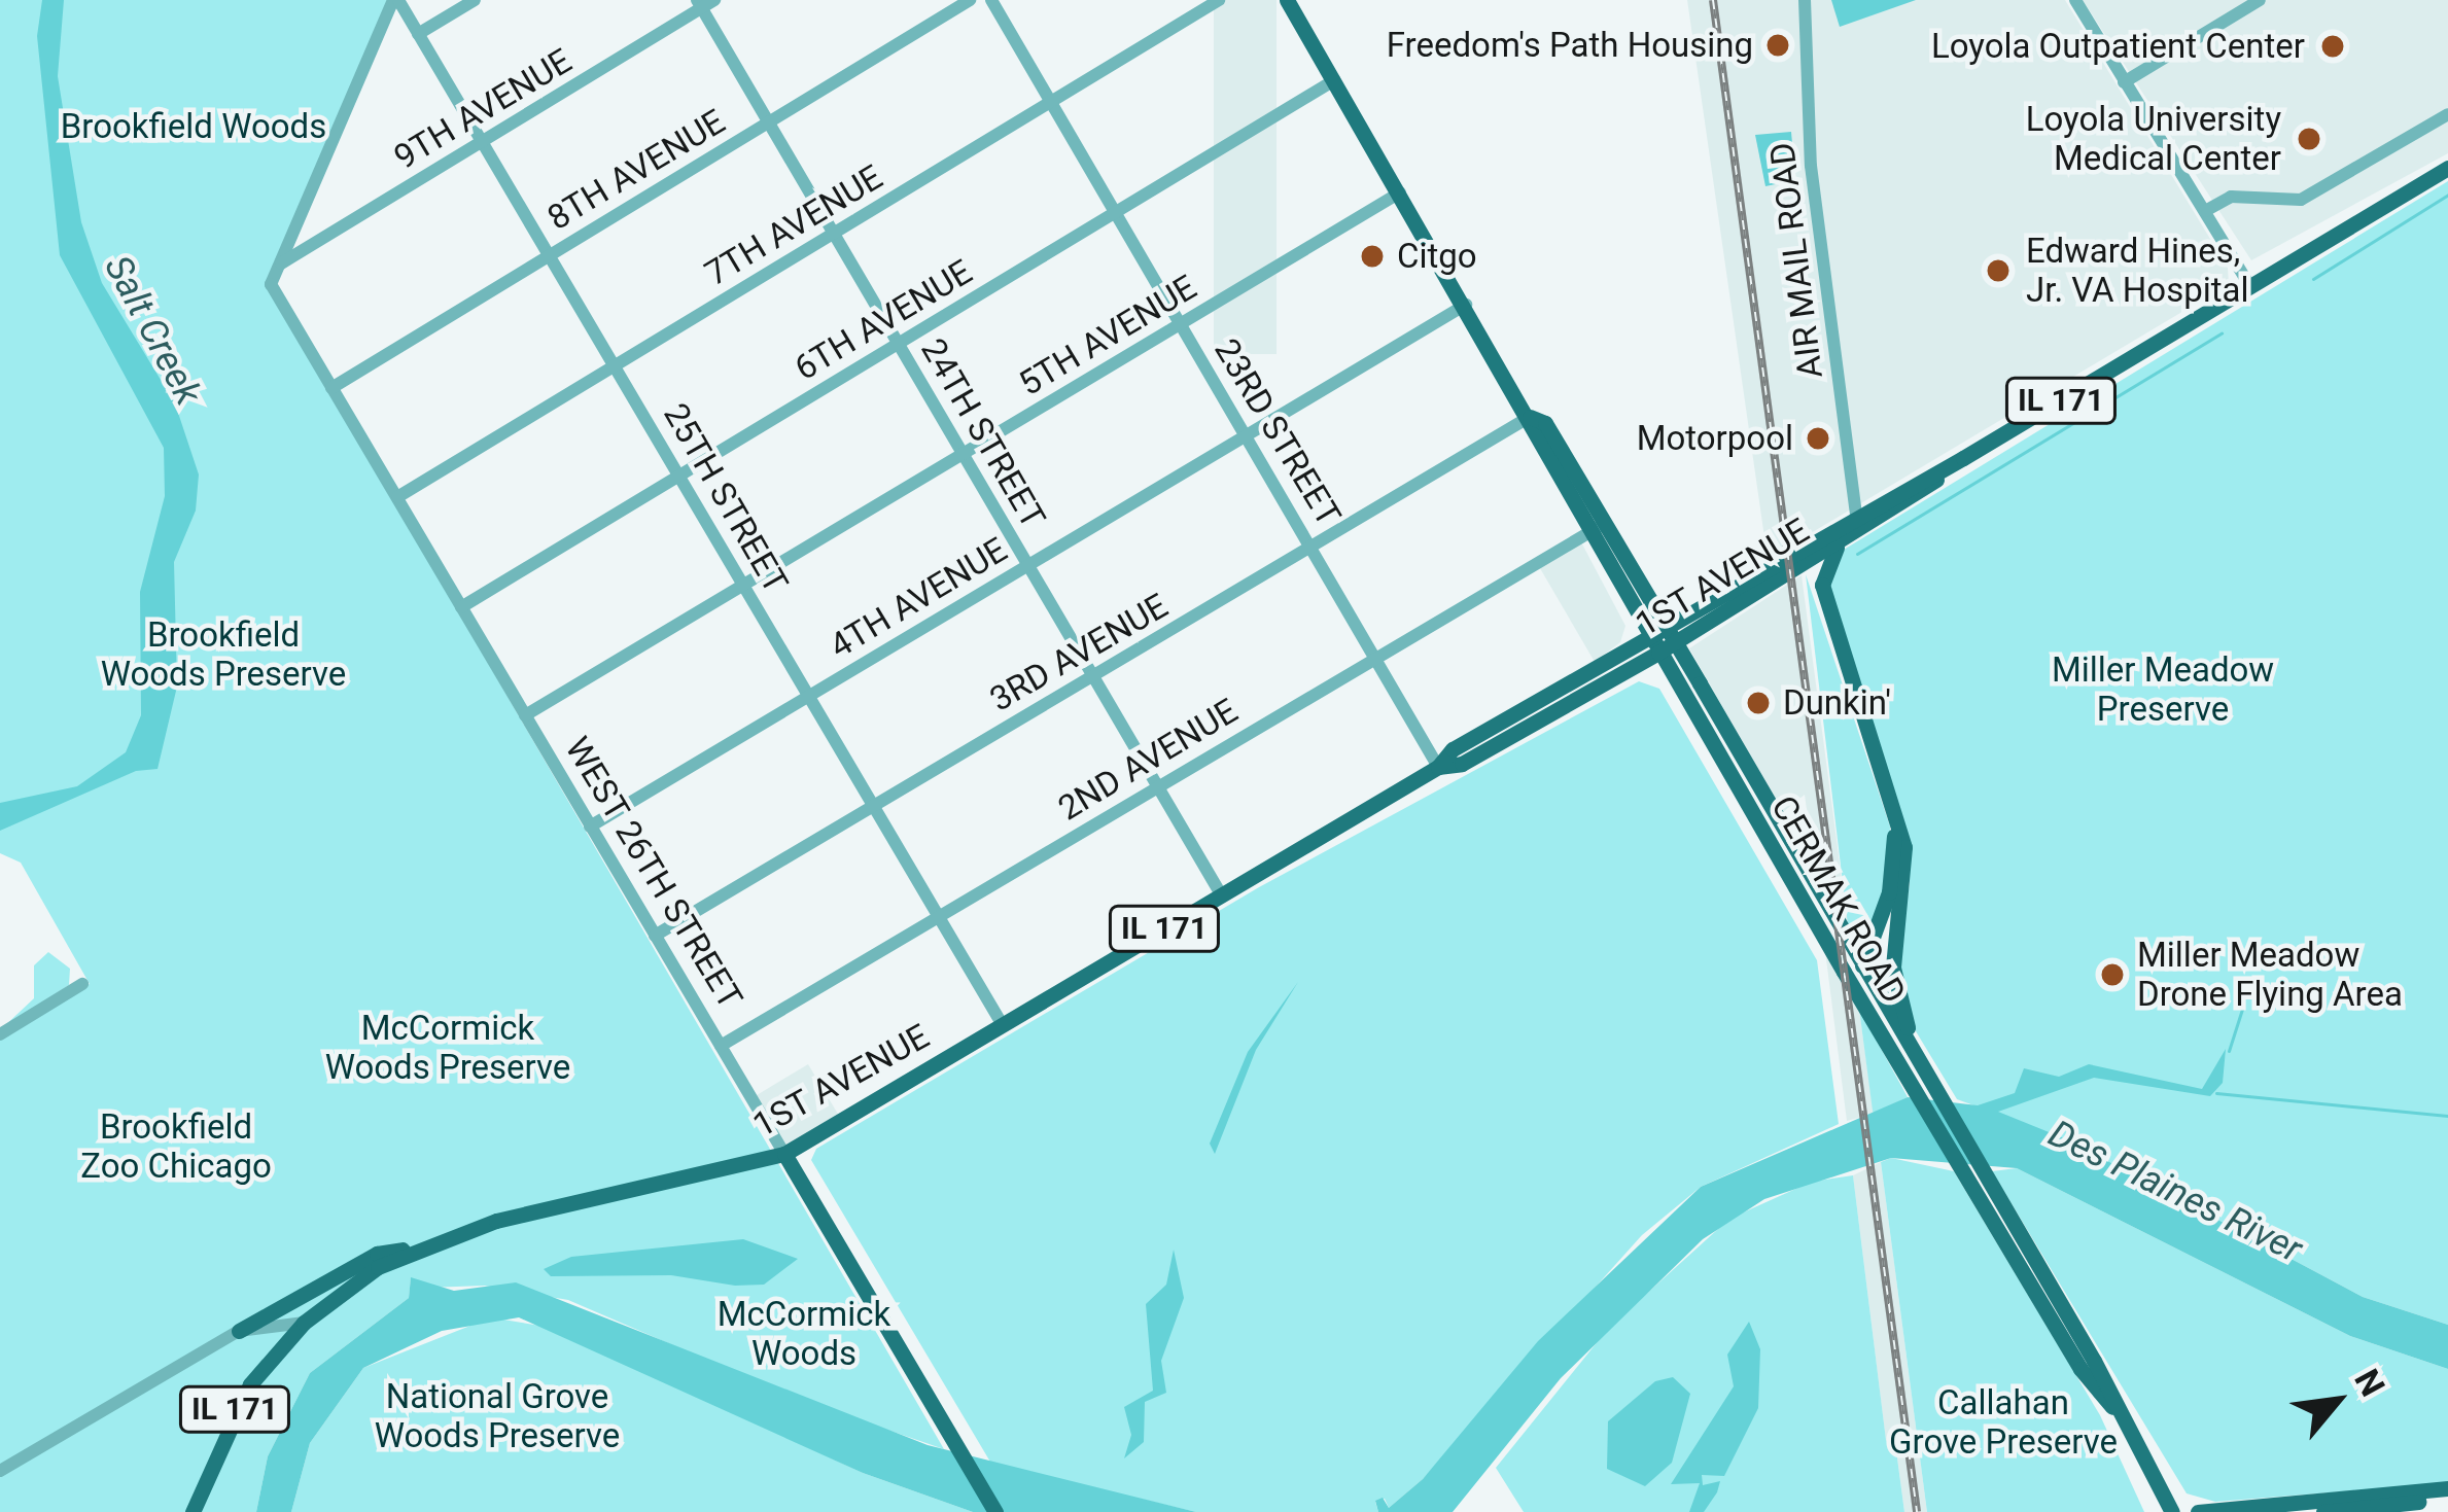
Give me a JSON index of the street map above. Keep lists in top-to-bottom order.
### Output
{
  "streets": {
    "main road": [
      "IL 171",
      "1ST AVENUE",
      "WEST 26TH STREET",
      "CERMAK ROAD"
    ],
    "street": [
      "9TH AVENUE",
      "8TH AVENUE",
      "7TH AVENUE",
      "AIR MAIL ROAD",
      "6TH AVENUE",
      "5TH AVENUE",
      "23RD STREET",
      "24TH STREET",
      "25TH STREET",
      "4TH AVENUE",
      "3RD AVENUE",
      "2ND AVENUE"
    ]
  },
  "crossings": [
    ["9TH AVENUE", "24TH STREET"],
    ["9TH AVENUE", "25TH STREET"],
    ["9TH AVENUE", "WEST 26TH STREET"],
    ["8TH AVENUE", "24TH STREET"],
    ["8TH AVENUE", "25TH STREET"],
    ["8TH AVENUE", "WEST 26TH STREET"],
    ["7TH AVENUE", "23RD STREET"],
    ["7TH AVENUE", "24TH STREET"],
    ["7TH AVENUE", "25TH STREET"],
    ["7TH AVENUE", "WEST 26TH STREET"],
    ["AIR MAIL ROAD", "1ST AVENUE"],
    ["6TH AVENUE", "23RD STREET"],
    ["6TH AVENUE", "24TH STREET"],
    ["6TH AVENUE", "25TH STREET"],
    ["6TH AVENUE", "WEST 26TH STREET"],
    ["6TH AVENUE", "CERMAK ROAD"],
    ["5TH AVENUE", "23RD STREET"],
    ["5TH AVENUE", "24TH STREET"],
    ["5TH AVENUE", "25TH STREET"],
    ["5TH AVENUE", "WEST 26TH STREET"],
    ["5TH AVENUE", "CERMAK ROAD"],
    ["23RD STREET", "1ST AVENUE"],
    ["23RD STREET", "4TH AVENUE"],
    ["23RD STREET", "3RD AVENUE"],
    ["23RD STREET", "2ND AVENUE"],
    ["24TH STREET", "1ST AVENUE"],
    ["24TH STREET", "4TH AVENUE"],
    ["24TH STREET", "3RD AVENUE"],
    ["24TH STREET", "2ND AVENUE"],
    ["25TH STREET", "1ST AVENUE"],
    ["25TH STREET", "4TH AVENUE"],
    ["25TH STREET", "3RD AVENUE"],
    ["25TH STREET", "2ND AVENUE"],
    ["1ST AVENUE", "WEST 26TH STREET"],
    ["1ST AVENUE", "CERMAK ROAD"],
    ["4TH AVENUE", "WEST 26TH STREET"],
    ["4TH AVENUE", "CERMAK ROAD"],
    ["3RD AVENUE", "WEST 26TH STREET"],
    ["3RD AVENUE", "CERMAK ROAD"],
    ["2ND AVENUE", "WEST 26TH STREET"],
    ["2ND AVENUE", "CERMAK ROAD"]
  ],
  "water": ["Salt Creek", "Des Plaines River"],
  "parks": [
    "Brookfield Woods",
    "Brookfield Woods Preserve",
    "Miller Meadow Preserve",
    "McCormick Woods Preserve",
    "Brookfield Zoo Chicago",
    "McCormick Woods",
    "National Grove Woods Preserve",
    "Callahan Grove Preserve"
  ],
  "places": [
    "Freedom's Path Housing",
    "Loyola Outpatient Center",
    "Loyola University Medical Center",
    "Citgo",
    "Edward Hines, Jr. VA Hospital",
    "Motorpool",
    "Dunkin'",
    "Miller Meadow Drone Flying Area"
  ],
  "north": "top right"
}
